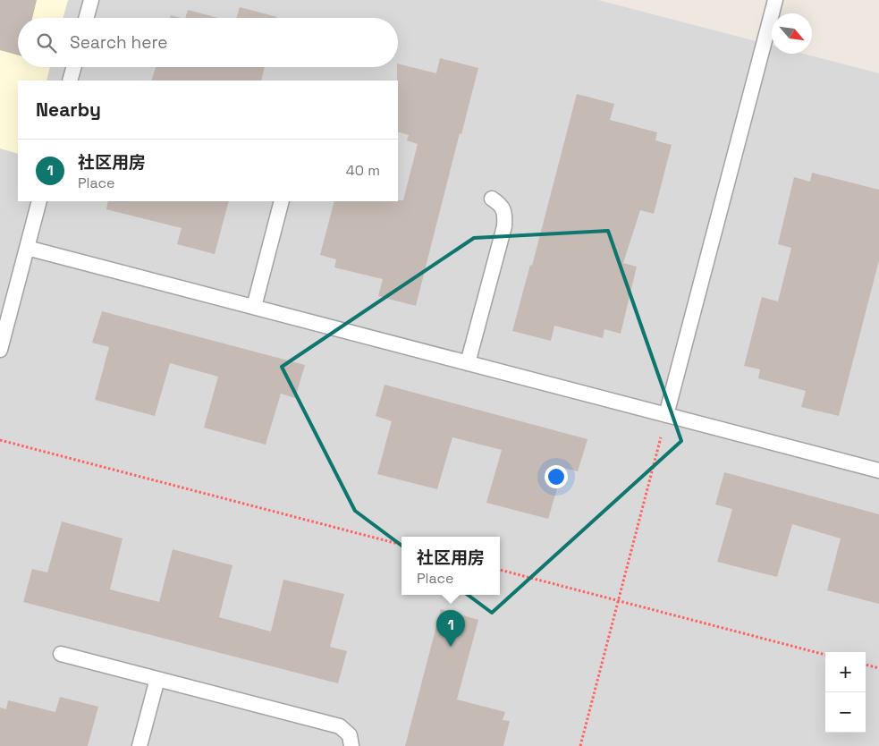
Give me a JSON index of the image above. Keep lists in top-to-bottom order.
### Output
{
  "north": "bottom right",
  "page": {
    "search": "Search here",
    "heading": "Nearby",
    "list": [
      {
        "mark": "1",
        "name": "社区用房",
        "note": "Place",
        "value": "40 m"
      }
    ],
    "popup": ["社区用房", "Place"],
    "pins": "1",
    "map_buttons": ["+", "−"]
  }
}
